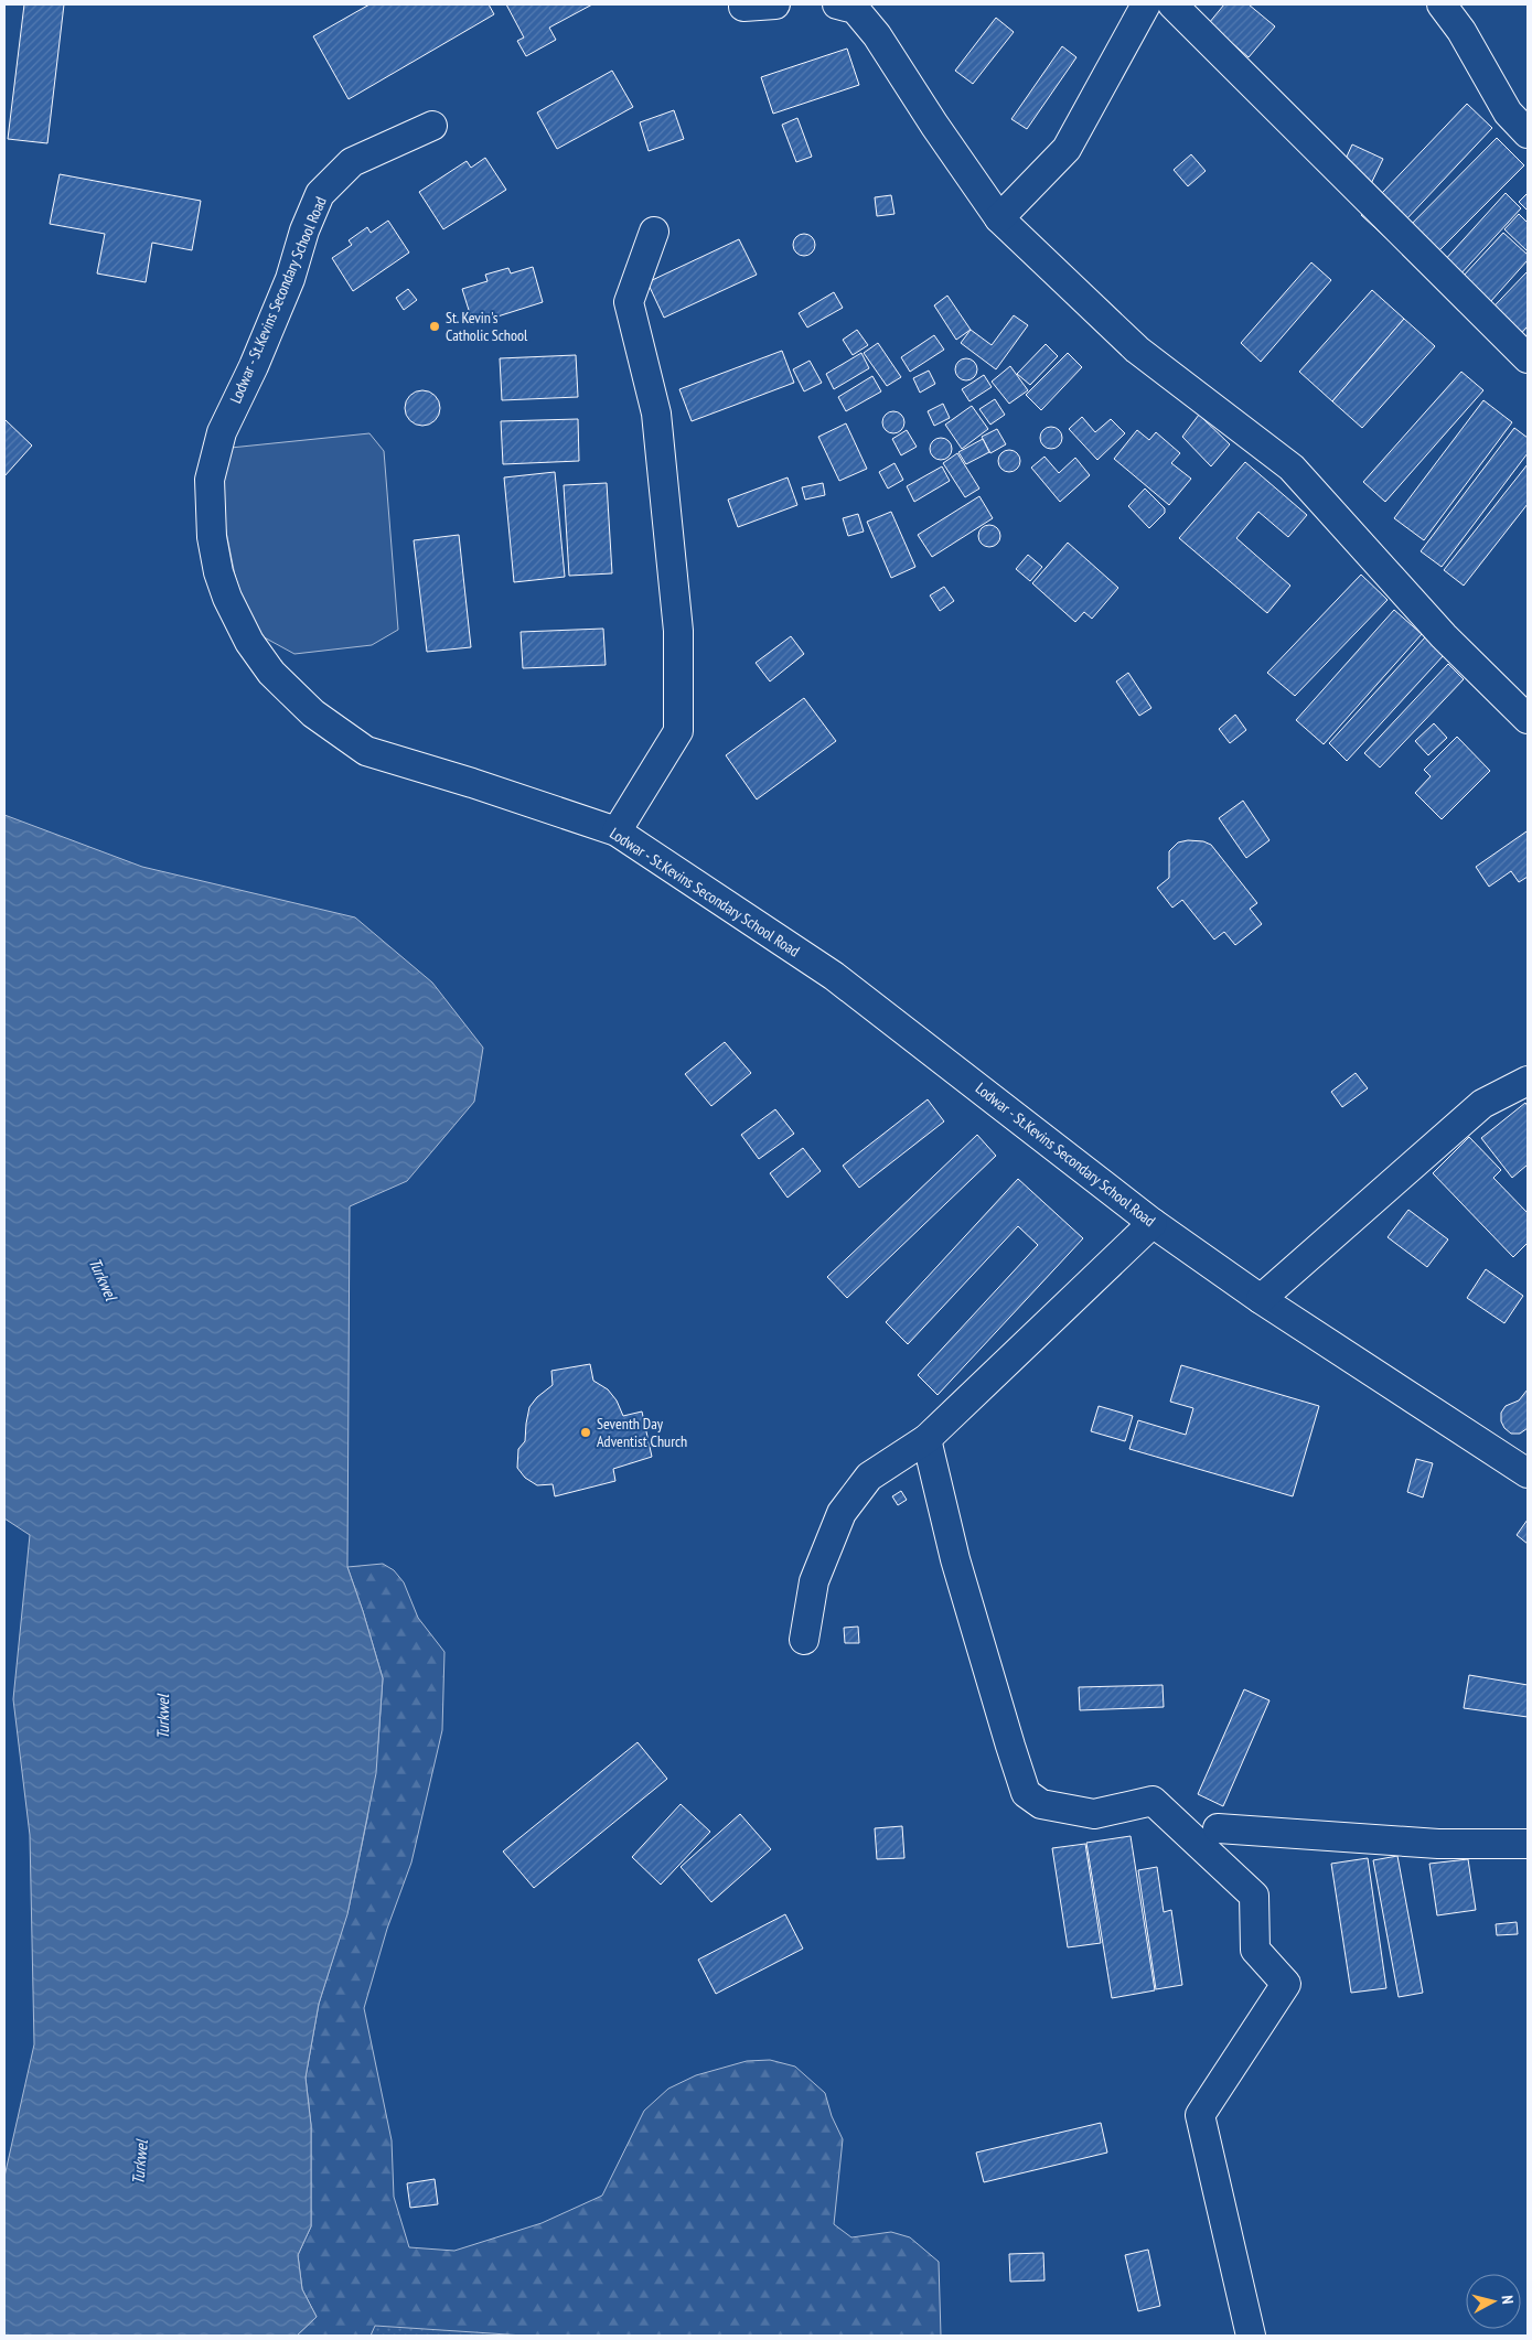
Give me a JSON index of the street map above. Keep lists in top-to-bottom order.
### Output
{
  "streets": {
    "street": ["Lodwar - St.Kevins Secondary School Road"]
  },
  "water": ["Turkwel"],
  "places": ["St. Kevin's Catholic School", "Seventh Day Adventist Church"],
  "north": "right"
}
